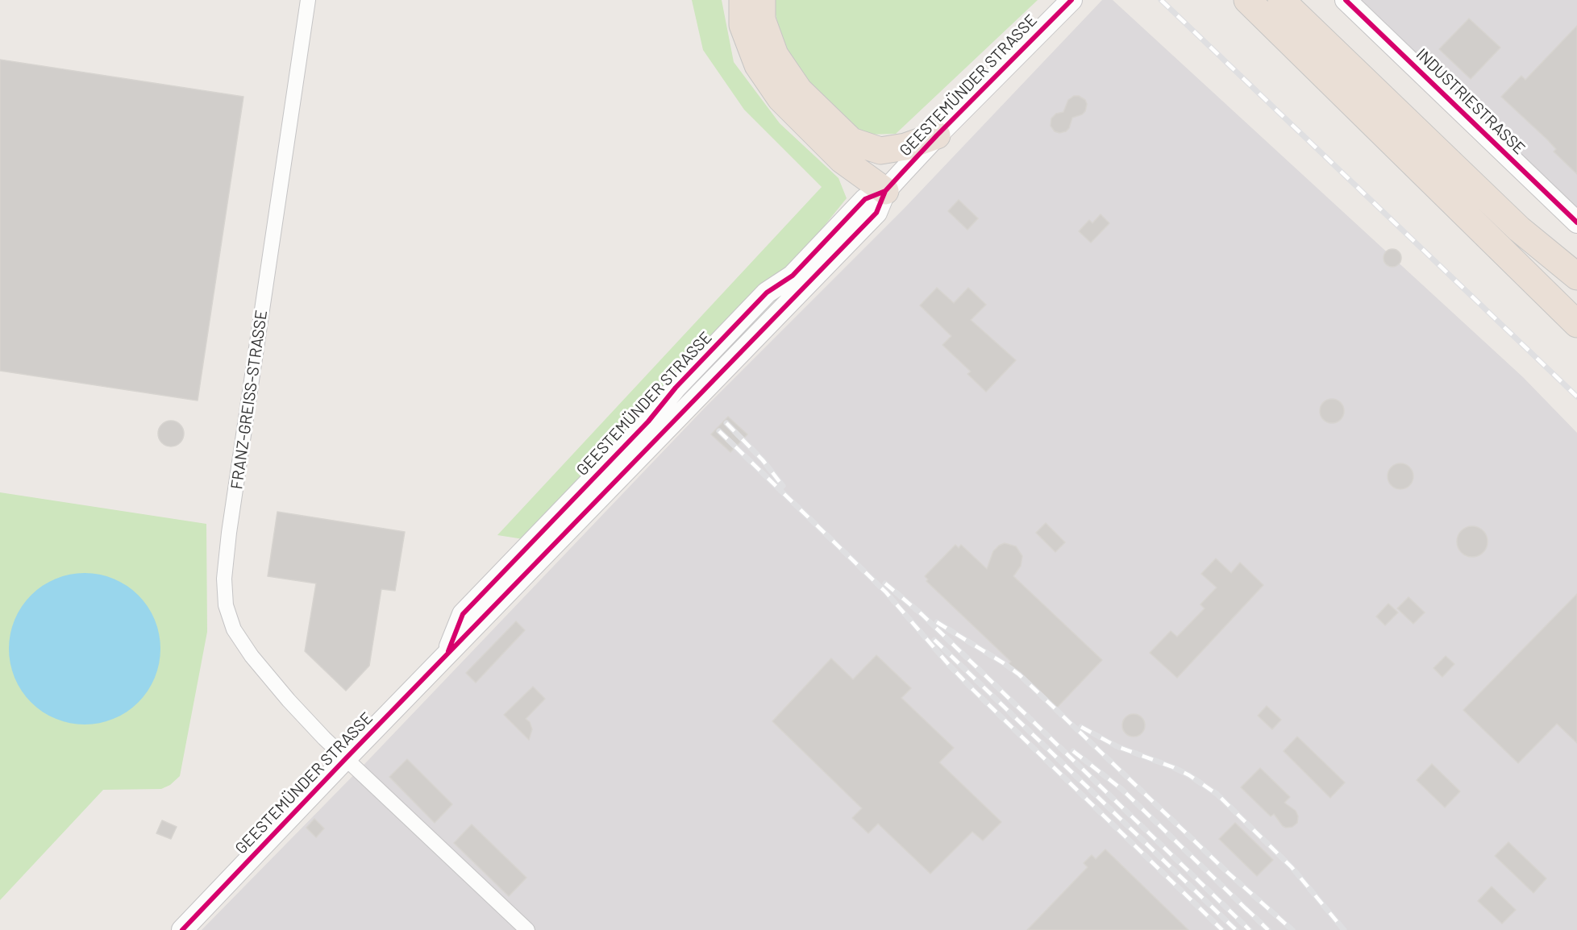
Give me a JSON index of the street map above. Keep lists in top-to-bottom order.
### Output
{
  "streets": {
    "street": ["GEESTEMÜNDER STRASSE", "INDUSTRIESTRASSE", "FRANZ-GREISS-STRASSE"]
  },
  "crossings": [
    ["GEESTEMÜNDER STRASSE", "FRANZ-GREISS-STRASSE"]
  ]
}
